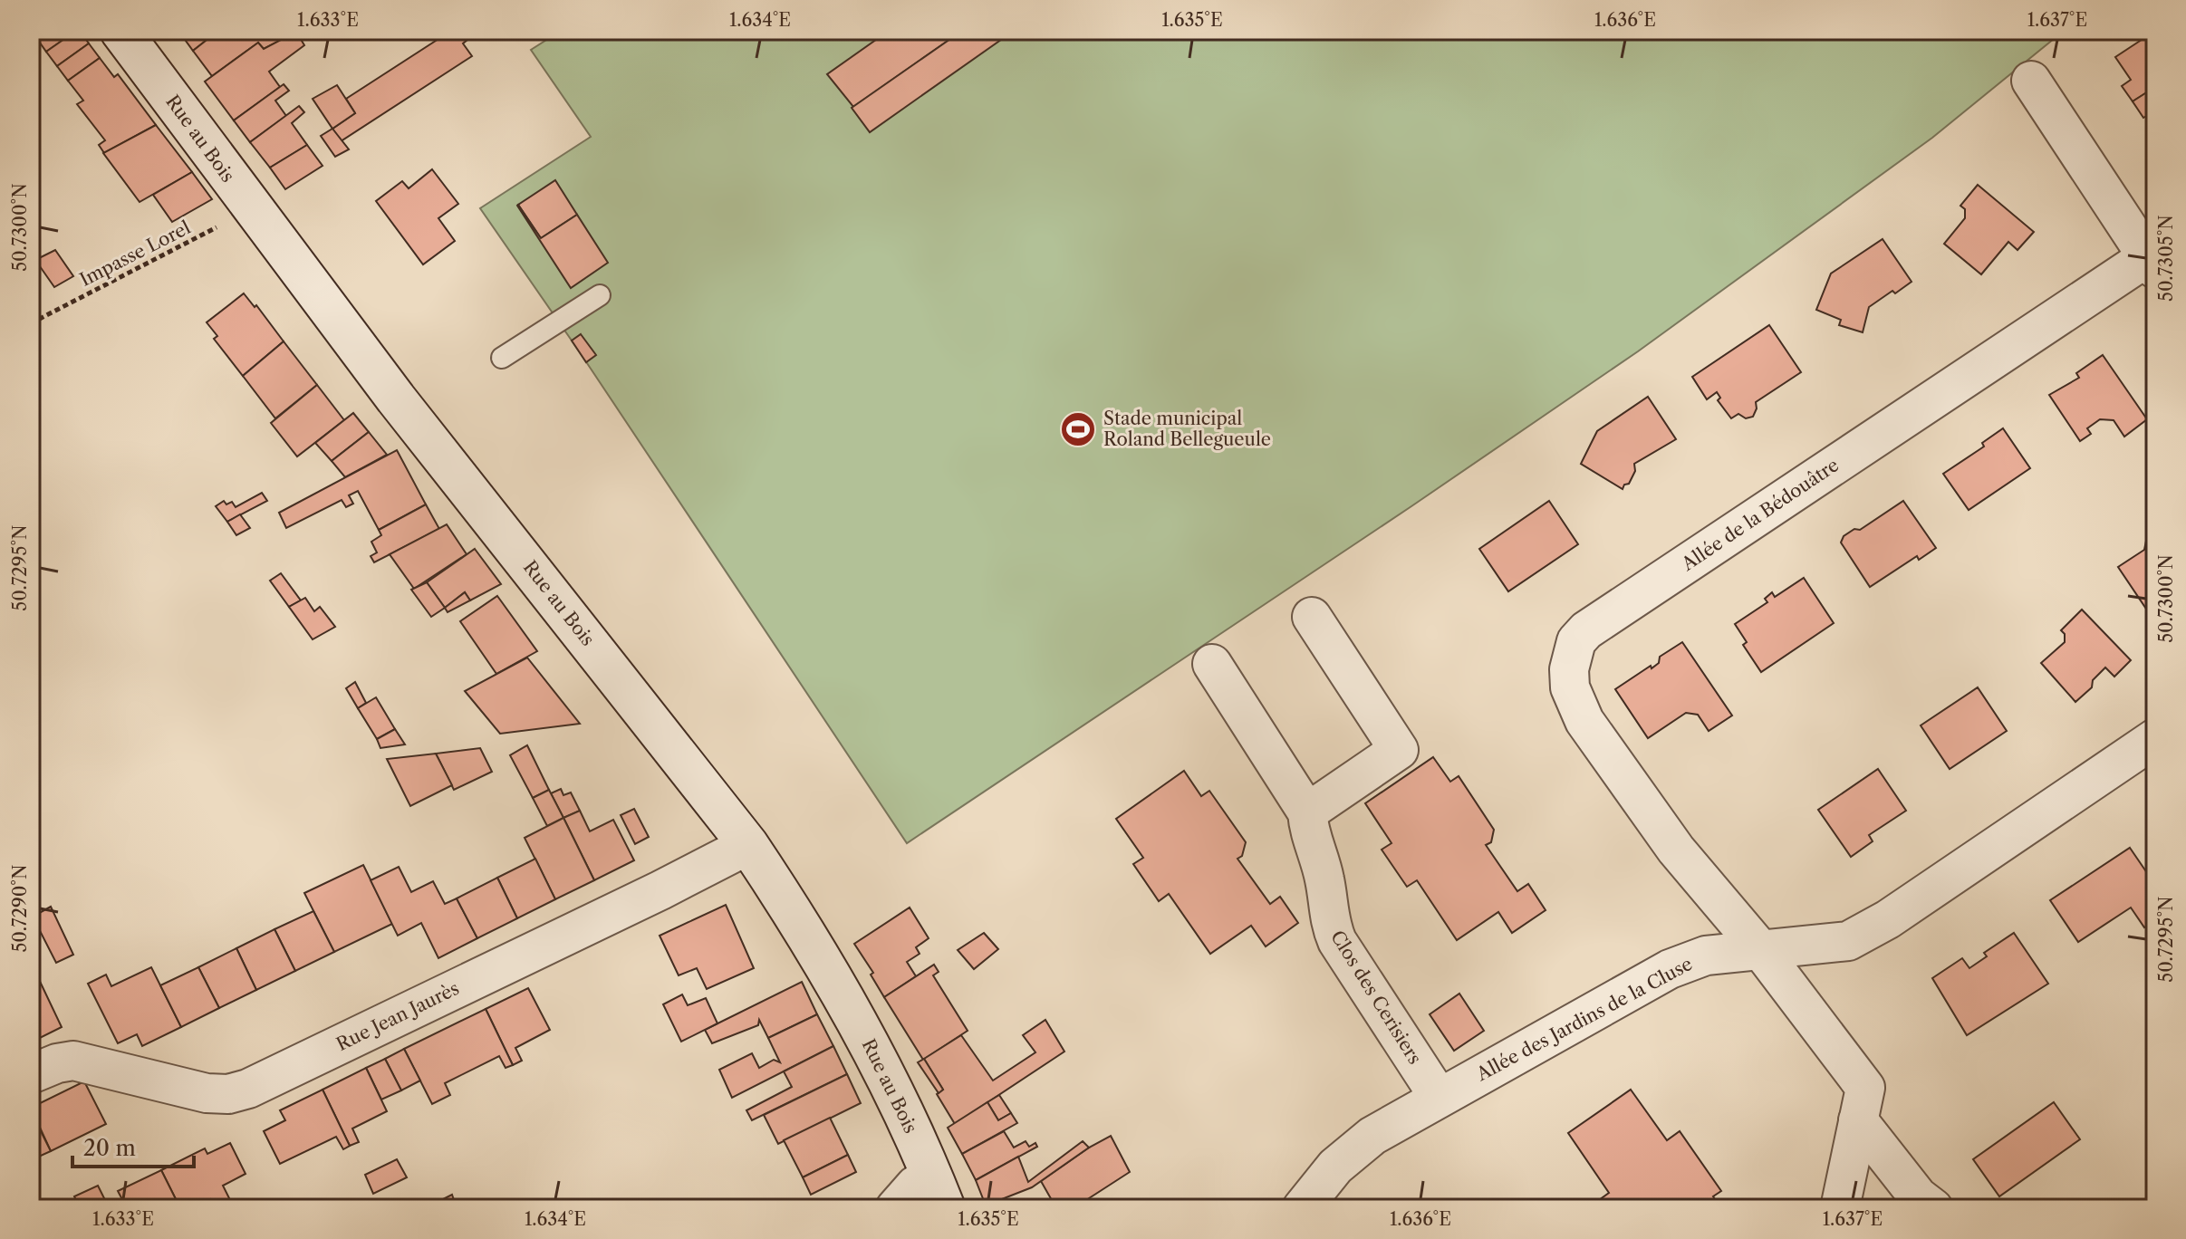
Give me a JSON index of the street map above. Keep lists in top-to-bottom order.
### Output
{
  "streets": {
    "main road": ["Rue au Bois"],
    "street": [
      "Allée de la Bédouâtre",
      "Clos des Cerisiers",
      "Rue Jean Jaurès",
      "Allée des Jardins de la Cluse"
    ],
    "path": ["Impasse Lorel"]
  },
  "crossings": [
    ["Rue au Bois", "Impasse Lorel"],
    ["Rue au Bois", "Rue Jean Jaurès"],
    ["Allée de la Bédouâtre", "Allée des Jardins de la Cluse"],
    ["Clos des Cerisiers", "Allée des Jardins de la Cluse"]
  ],
  "places": {
    "sports": ["Stade municipal Roland Bellegueule"]
  },
  "scale_bar": "20 m",
  "coordinates": [
    "1.633°E",
    "1.634°E",
    "1.635°E",
    "1.636°E",
    "1.637°E",
    "50.7300°N",
    "50.7305°N",
    "50.7295°N",
    "50.7290°N"
  ]
}
